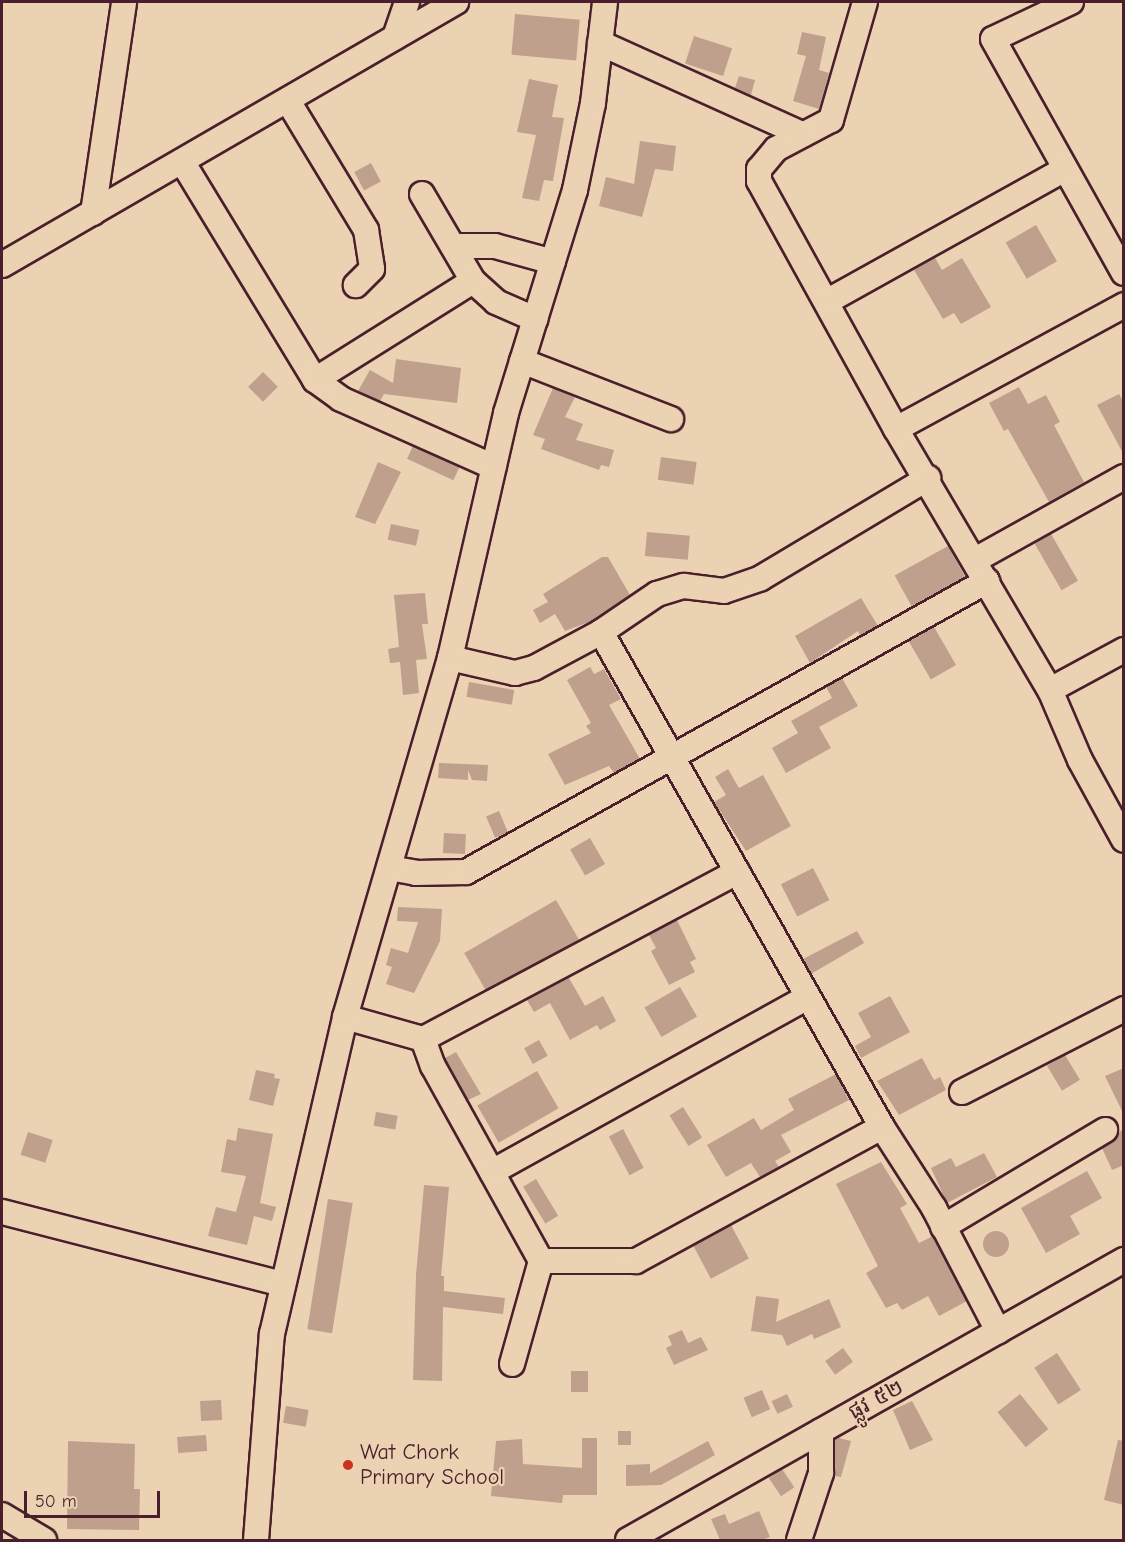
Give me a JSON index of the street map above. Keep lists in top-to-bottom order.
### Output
{
  "streets": {
    "street": ["ផ្លូវ ៥២"]
  },
  "places": ["Wat Chork Primary School"],
  "scale_bar": "50 m"
}
